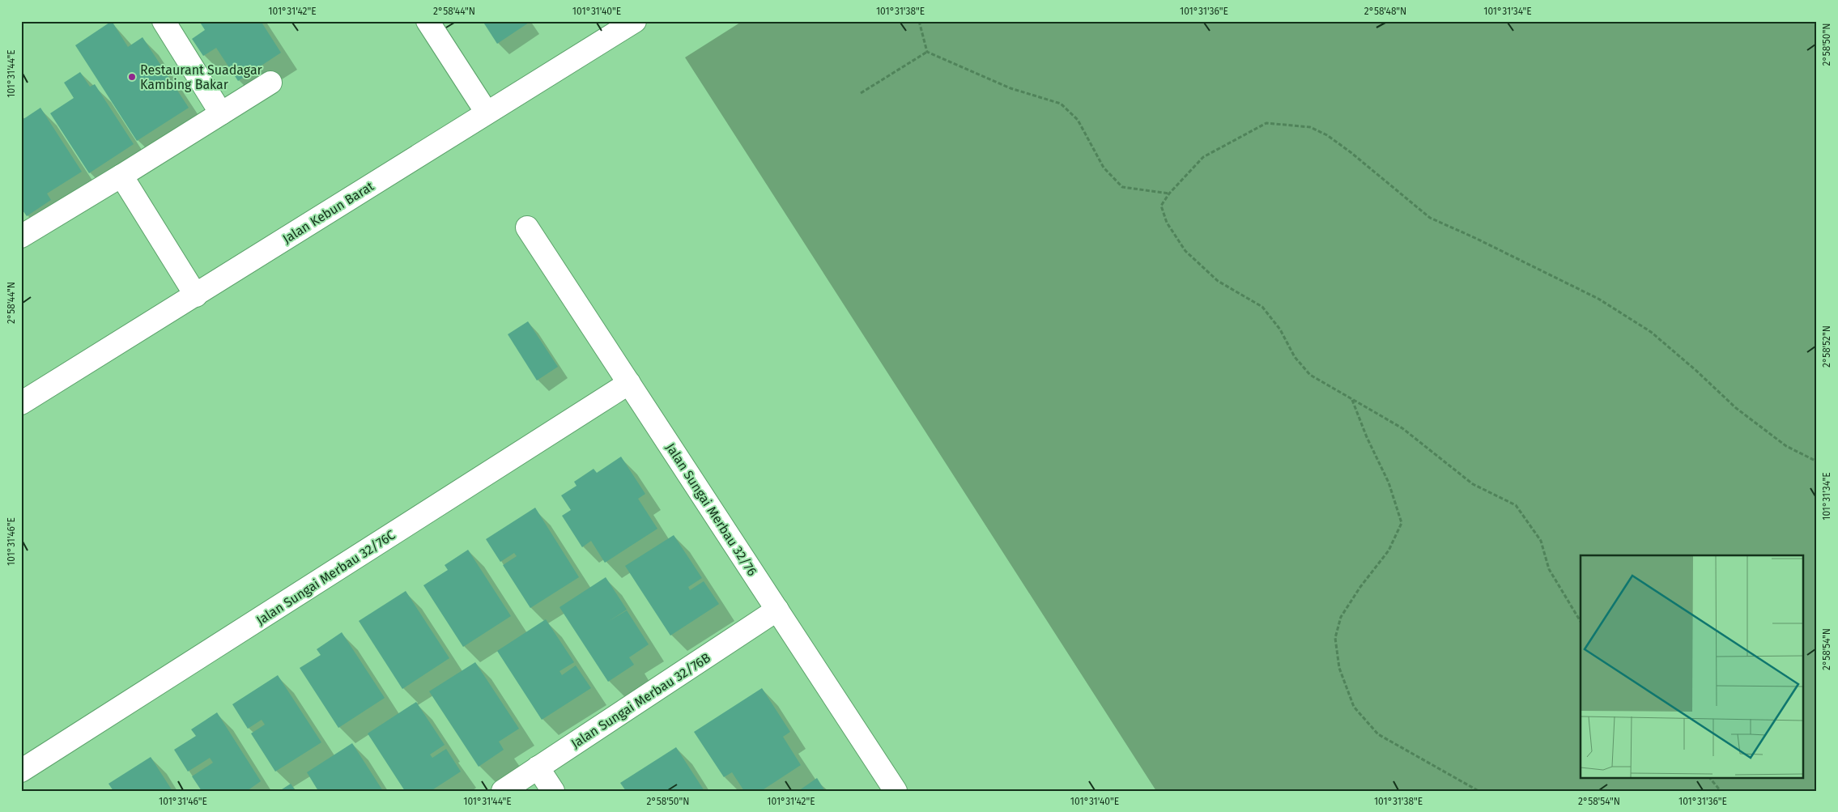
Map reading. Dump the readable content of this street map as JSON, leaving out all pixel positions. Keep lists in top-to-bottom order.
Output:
{
  "streets": {
    "street": [
      "Jalan Kebun Barat",
      "Jalan Sungai Merbau 32/76",
      "Jalan Sungai Merbau 32/76C",
      "Jalan Sungai Merbau 32/76B"
    ]
  },
  "crossings": [
    ["Jalan Sungai Merbau 32/76", "Jalan Sungai Merbau 32/76C"],
    ["Jalan Sungai Merbau 32/76", "Jalan Sungai Merbau 32/76B"]
  ],
  "places": ["Restaurant Suadagar Kambing Bakar"],
  "coordinates": [
    "101°31'42\"E",
    "2°58'44\"N",
    "101°31'40\"E",
    "101°31'38\"E",
    "101°31'36\"E",
    "2°58'48\"N",
    "101°31'34\"E",
    "2°58'50\"N",
    "101°31'44\"E",
    "2°58'52\"N",
    "101°31'46\"E",
    "2°58'54\"N"
  ]
}
